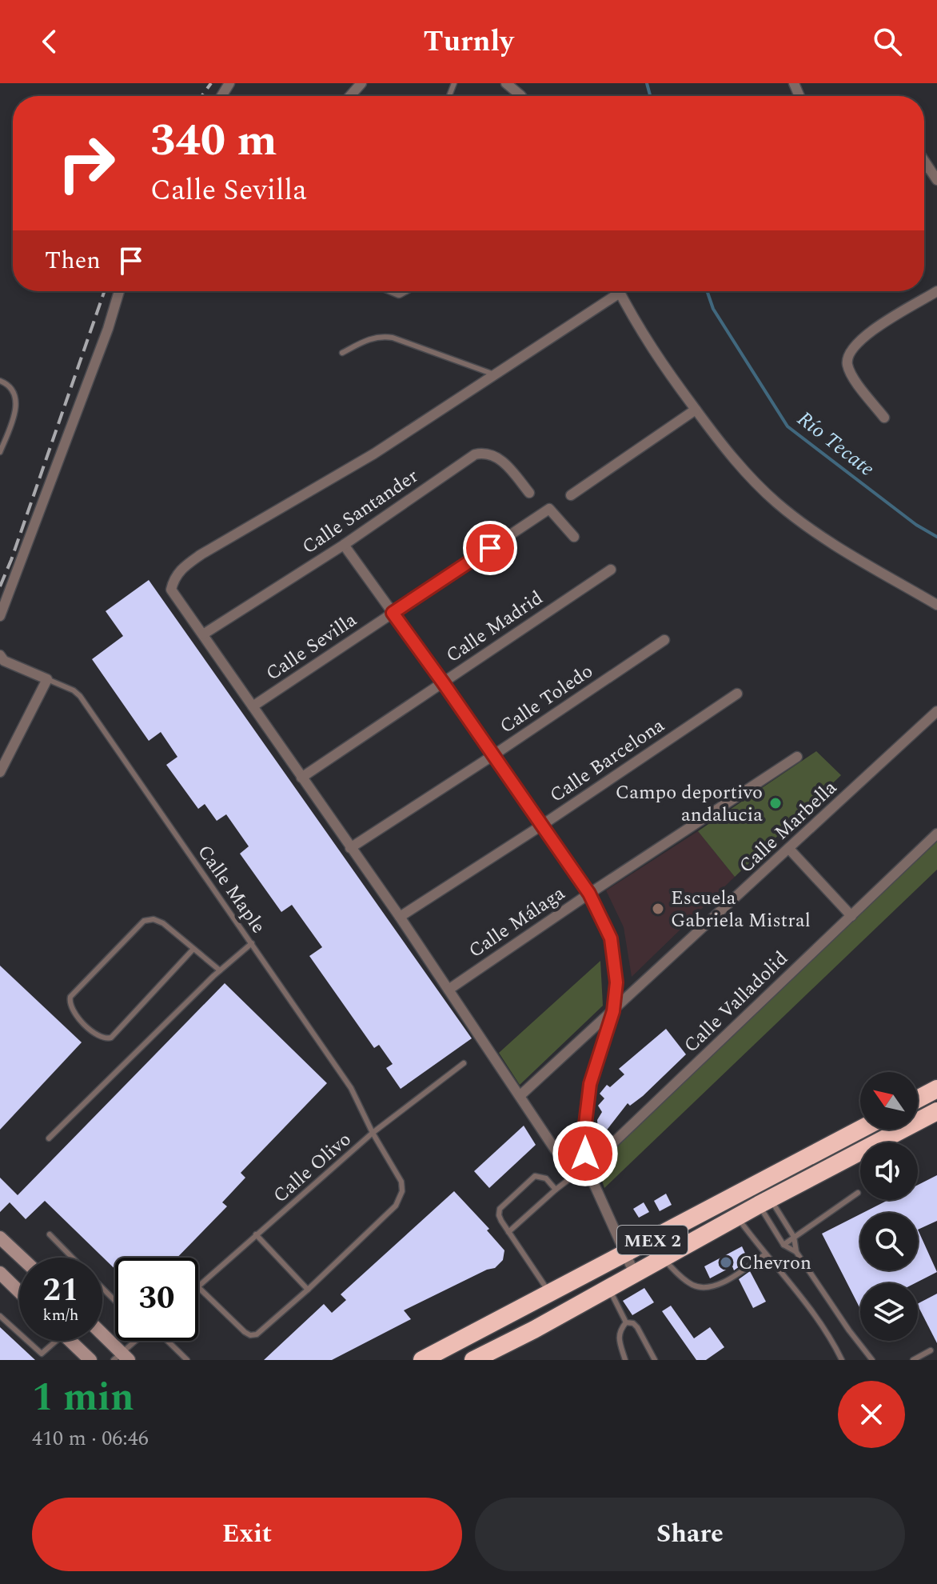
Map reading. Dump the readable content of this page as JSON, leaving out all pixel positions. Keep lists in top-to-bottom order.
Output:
{
  "streets": {
    "highway": ["MEX 2"],
    "street": [
      "Calle Santander",
      "Calle Madrid",
      "Calle Sevilla",
      "Calle Toledo",
      "Calle Barcelona",
      "Calle Marbella",
      "Calle Málaga",
      "Calle Valladolid"
    ],
    "lane": ["Calle Maple", "Calle Olivo"]
  },
  "crossings": [
    ["Calle Maple", "Calle Olivo"]
  ],
  "water": ["Río Tecate"],
  "places": ["Campo deportivo andalucia", "Escuela Gabriela Mistral", "Chevron"],
  "north": "top left",
  "page": {
    "header": "Turnly",
    "turn": ["340 m", "Calle Sevilla"],
    "then": "Then",
    "speed": "21 km/h",
    "limit": "30",
    "heading": ["1 min", "410 m · 06:46"],
    "buttons": ["Exit", "Share"]
  }
}
